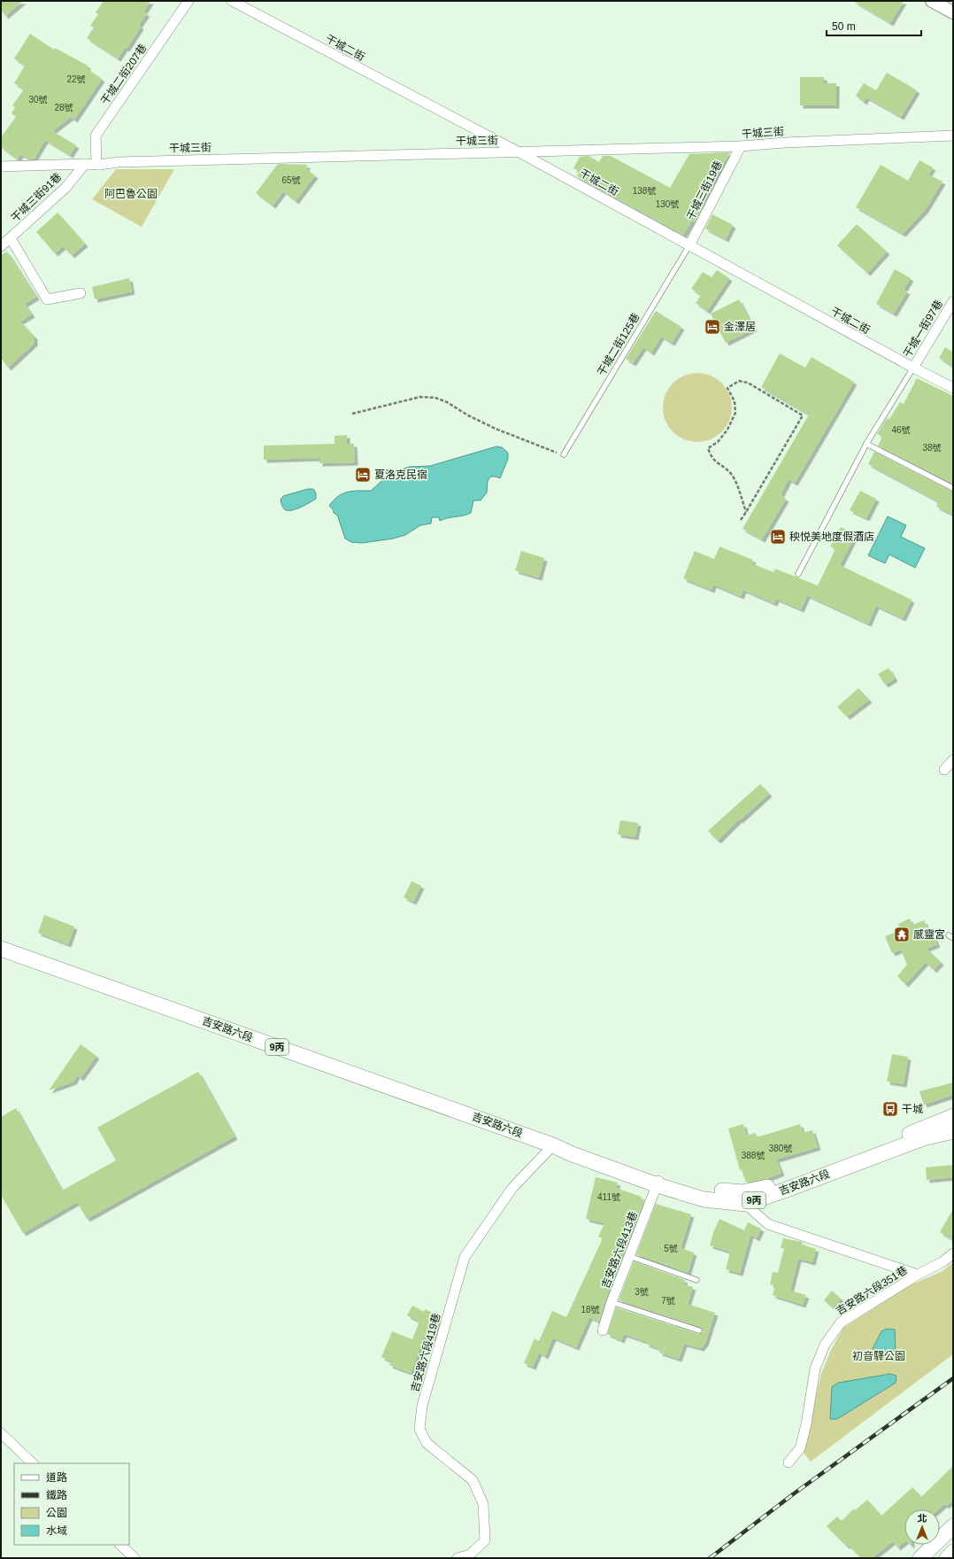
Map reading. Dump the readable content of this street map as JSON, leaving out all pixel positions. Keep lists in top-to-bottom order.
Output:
{
  "streets": {
    "main road": ["吉安路六段", "9丙"],
    "street": [
      "干城二街",
      "干城二街207巷",
      "干城三街",
      "干城三街19巷",
      "干城三街91巷",
      "干城一街97巷",
      "吉安路六段413巷",
      "吉安路六段351巷",
      "吉安路六段419巷"
    ],
    "lane": ["干城二街125巷"]
  },
  "crossings": [
    ["干城二街", "干城三街"],
    ["干城二街", "干城三街19巷"],
    ["干城二街", "干城一街97巷"],
    ["干城二街", "干城二街125巷"],
    ["干城二街207巷", "干城三街"],
    ["干城三街", "干城三街19巷"],
    ["干城三街", "干城三街91巷"],
    ["干城三街19巷", "干城二街125巷"],
    ["吉安路六段", "吉安路六段413巷"],
    ["吉安路六段", "吉安路六段419巷"]
  ],
  "parks": ["阿巴魯公園", "初音驛公園"],
  "places": {
    "hotel": ["金澤居", "夏洛克民宿", "秧悦美地度假酒店"],
    "temple": ["感靈宮"],
    "bus stop": ["干城"]
  },
  "house_numbers": [
    "22號",
    "30號",
    "28號",
    "65號",
    "138號",
    "130號",
    "46號",
    "38號",
    "380號",
    "388號",
    "411號",
    "5號",
    "3號",
    "7號",
    "18號"
  ],
  "legend": [
    "道路",
    "鐵路",
    "公園",
    "水域"
  ],
  "scale_bar": "50 m",
  "north": "top"
}
